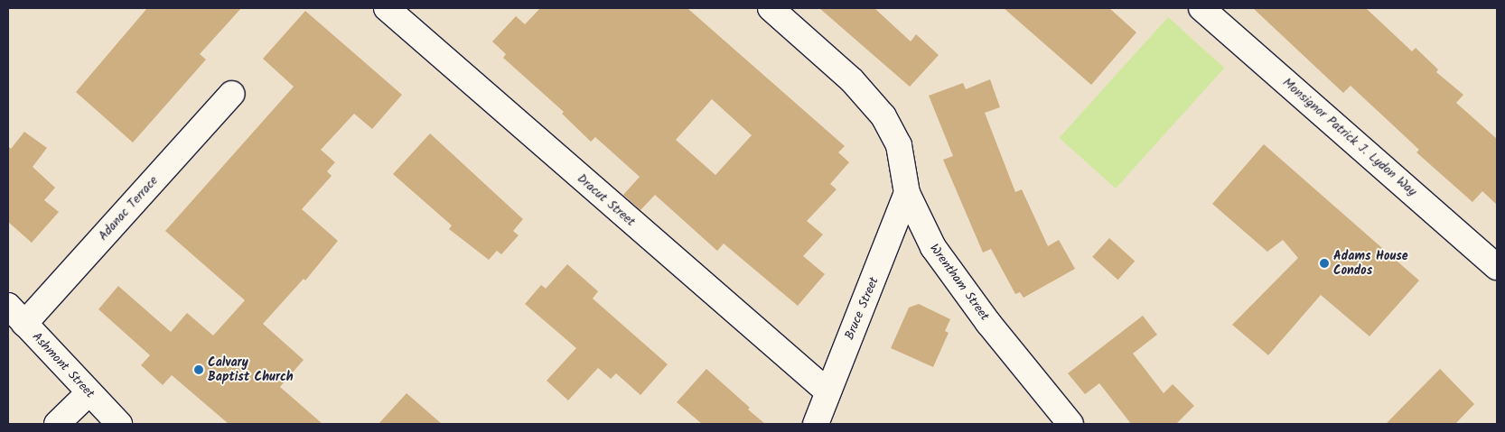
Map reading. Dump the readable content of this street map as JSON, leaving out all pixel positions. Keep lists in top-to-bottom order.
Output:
{
  "streets": {
    "street": [
      "Monsignor Patrick J. Lydon Way",
      "Dracut Street",
      "Adanac Terrace",
      "Wrentham Street",
      "Bruce Street",
      "Ashmont Street"
    ]
  },
  "crossings": [
    ["Dracut Street", "Bruce Street"],
    ["Adanac Terrace", "Ashmont Street"],
    ["Wrentham Street", "Bruce Street"]
  ],
  "places": ["Adams House Condos", "Calvary Baptist Church"]
}
